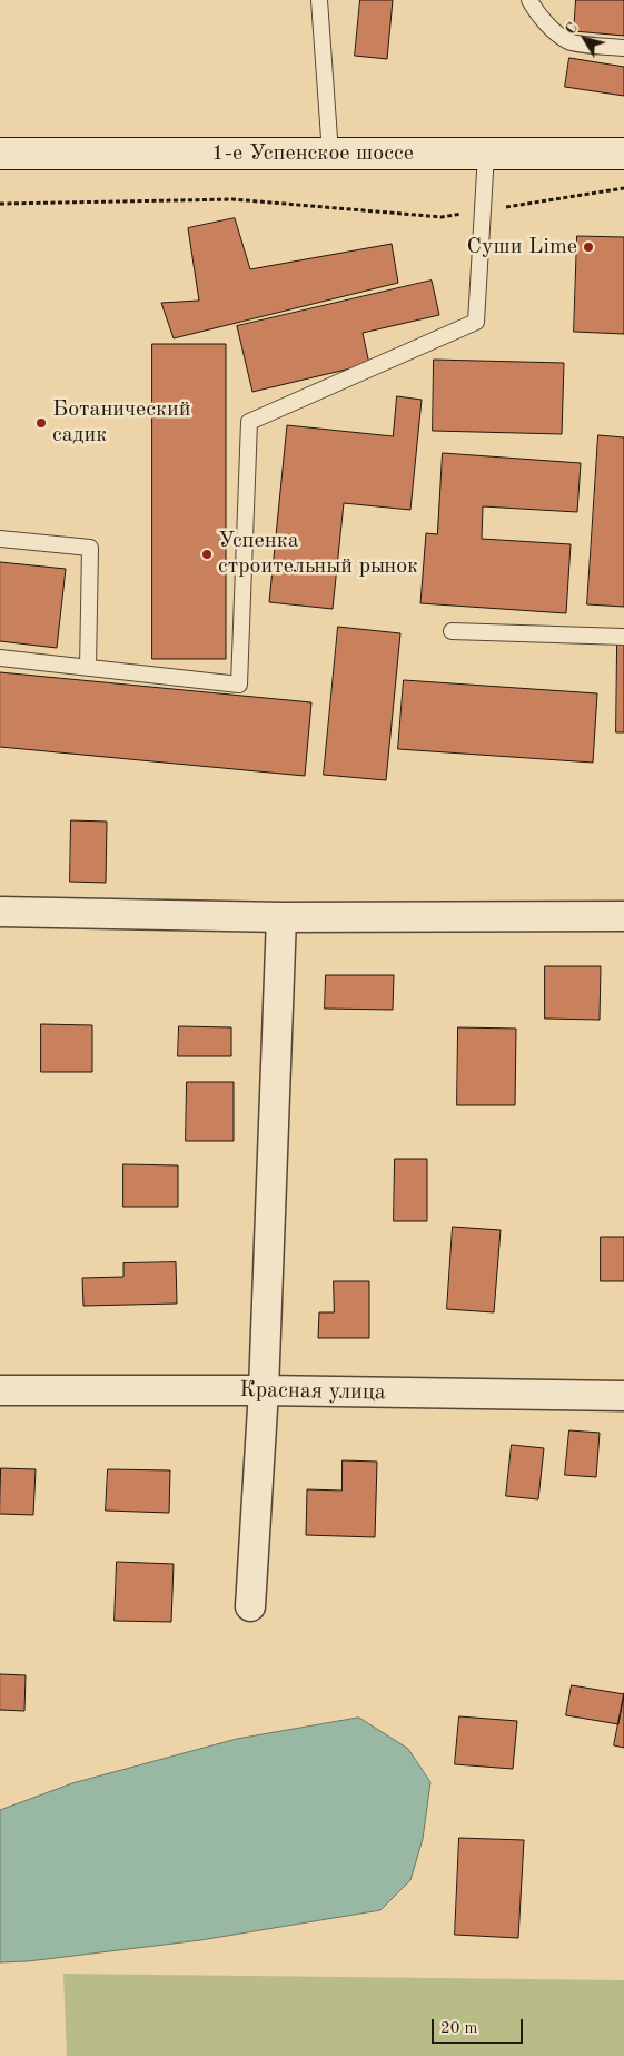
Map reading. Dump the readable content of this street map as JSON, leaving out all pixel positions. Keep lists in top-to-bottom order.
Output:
{
  "streets": {
    "main road": ["1-е Успенское шоссе"],
    "street": ["Красная улица"]
  },
  "places": ["Суши Lime", "Ботанический садик", "Успенка строительный рынок"],
  "scale_bar": "20 m",
  "north": "top left"
}
